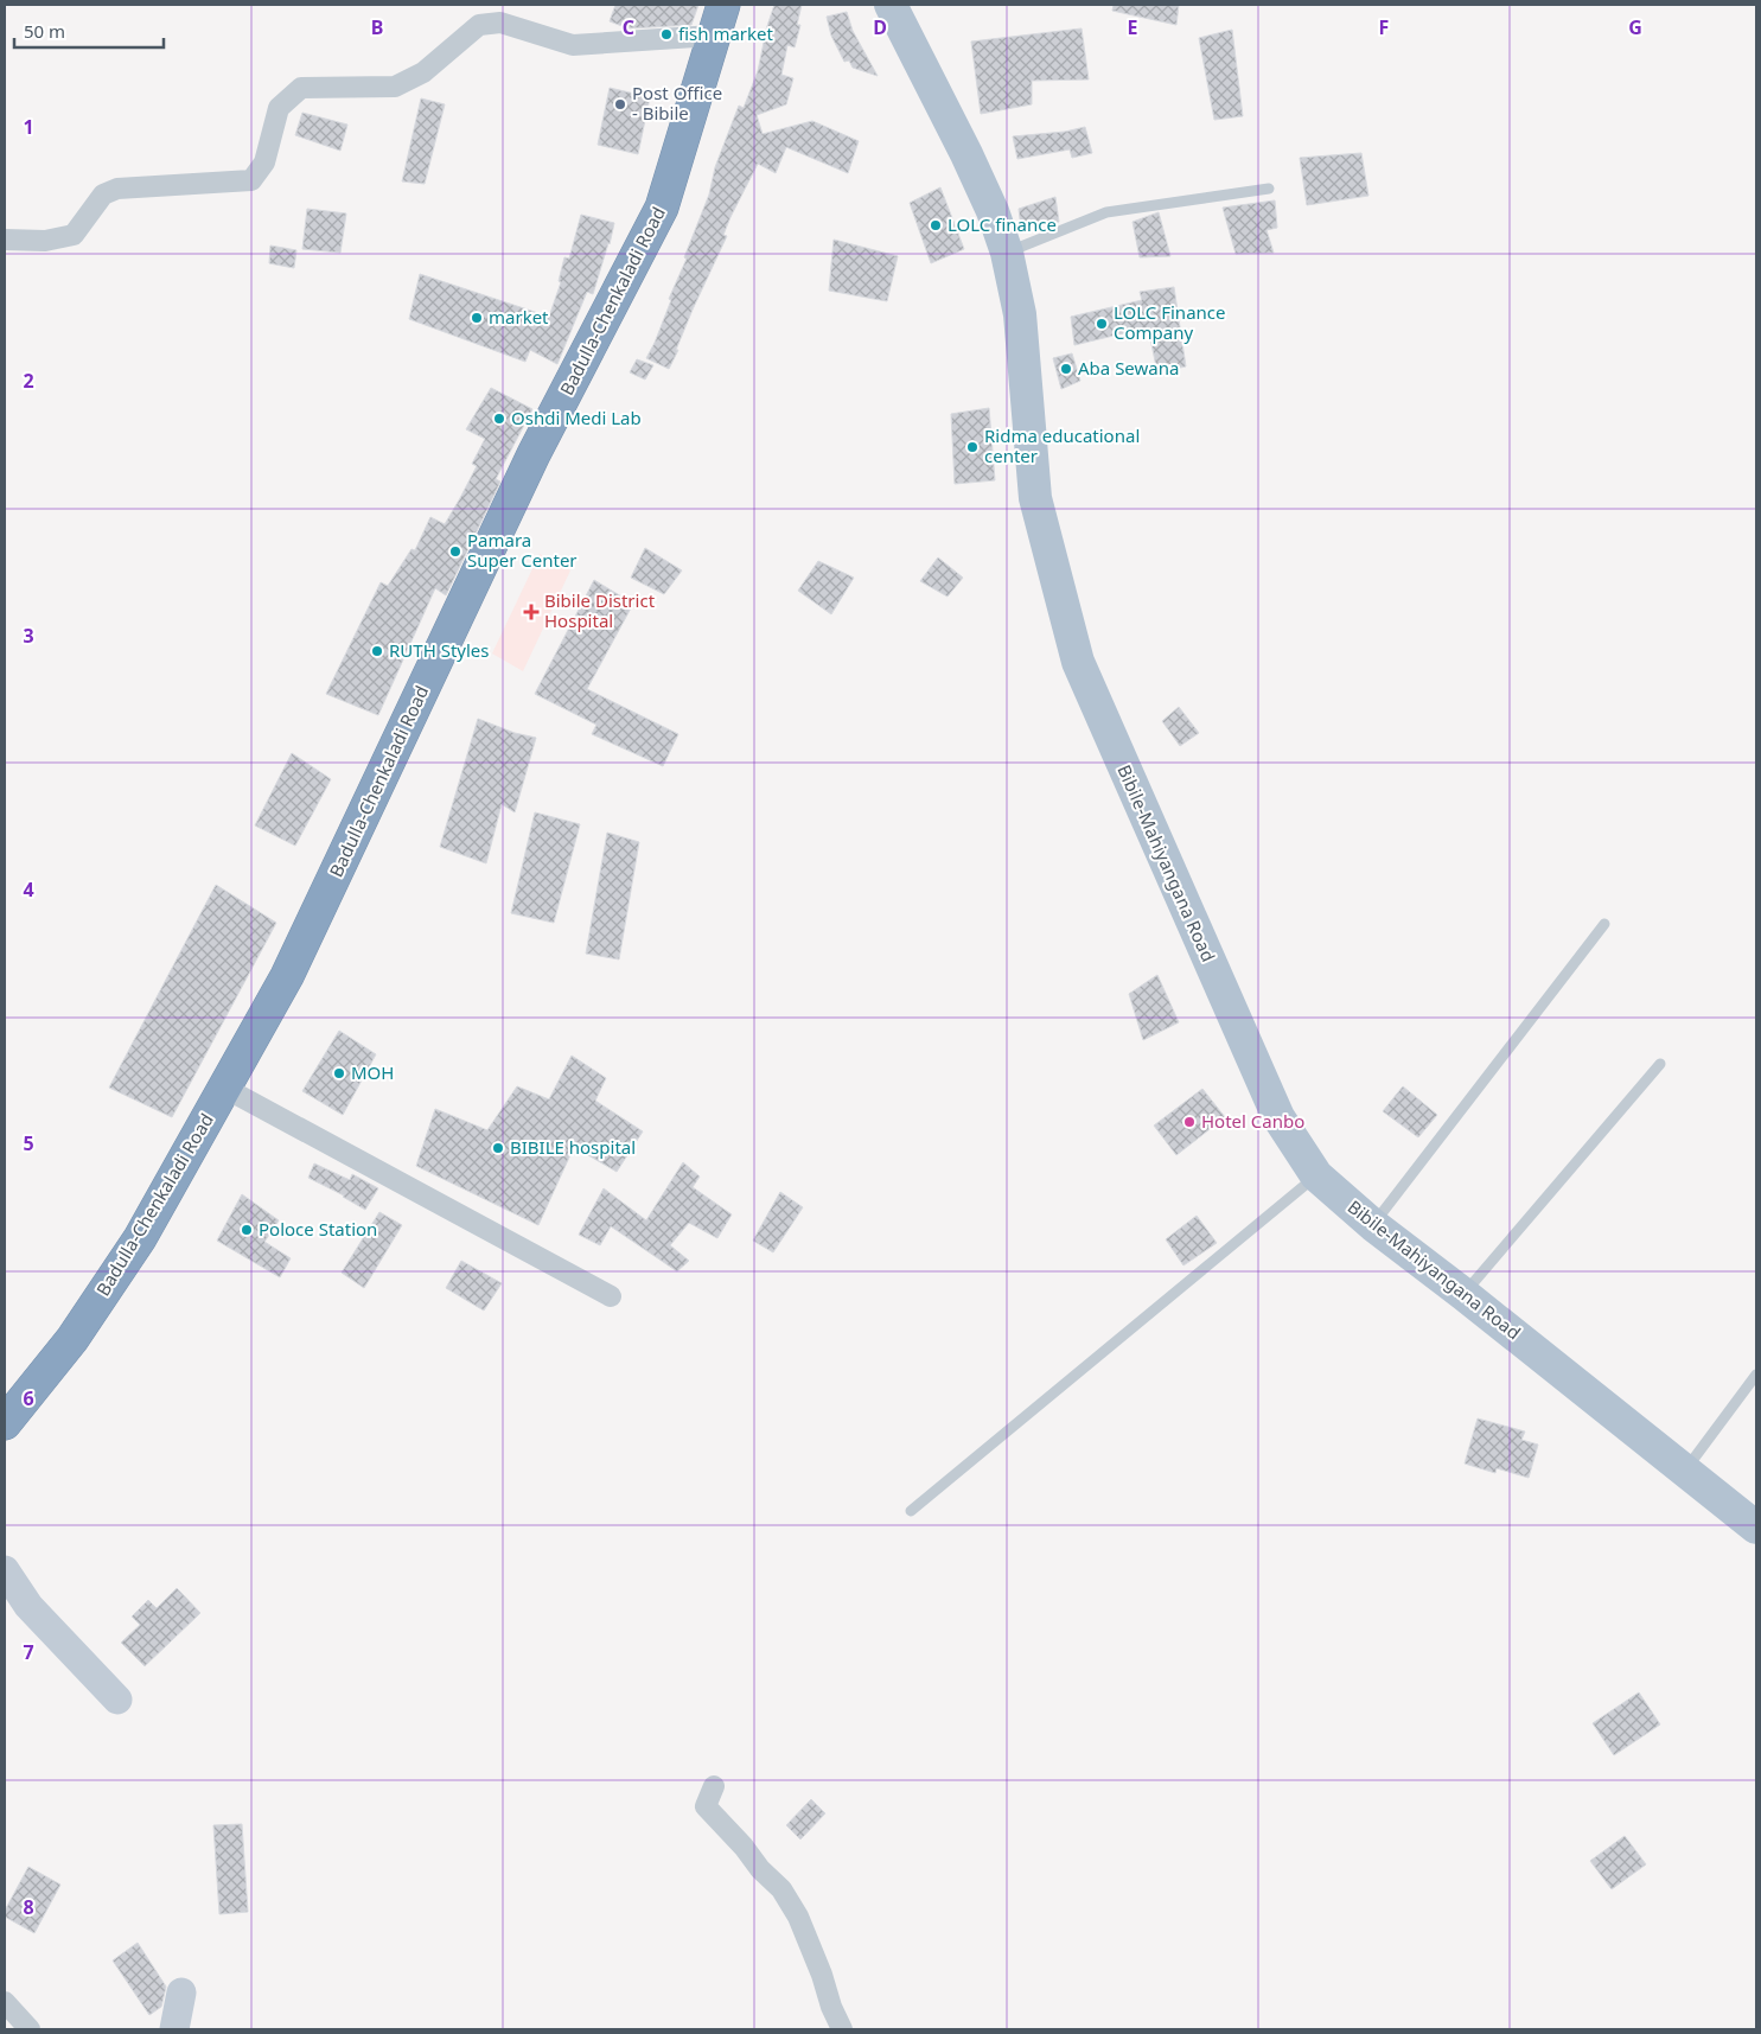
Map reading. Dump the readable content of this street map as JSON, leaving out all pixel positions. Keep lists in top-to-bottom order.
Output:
{
  "streets": {
    "highway": ["Badulla-Chenkaladi Road"],
    "main road": ["Bibile-Mahiyangana Road"]
  },
  "places": {
    "other": [
      "fish market",
      "Post Office - Bibile",
      "LOLC finance",
      "market",
      "LOLC Finance Company",
      "Aba Sewana",
      "Oshdi Medi Lab",
      "Ridma educational center",
      "Pamara Super Center",
      "RUTH Styles",
      "MOH",
      "Hotel Canbo",
      "BIBILE hospital",
      "Poloce Station"
    ],
    "health": ["Bibile District Hospital"]
  },
  "scale_bar": "50 m",
  "grid": {
    "columns": [
      "B",
      "C",
      "D",
      "E",
      "F",
      "G"
    ],
    "rows": [
      "1",
      "2",
      "3",
      "4",
      "5",
      "6",
      "7",
      "8"
    ]
  }
}
